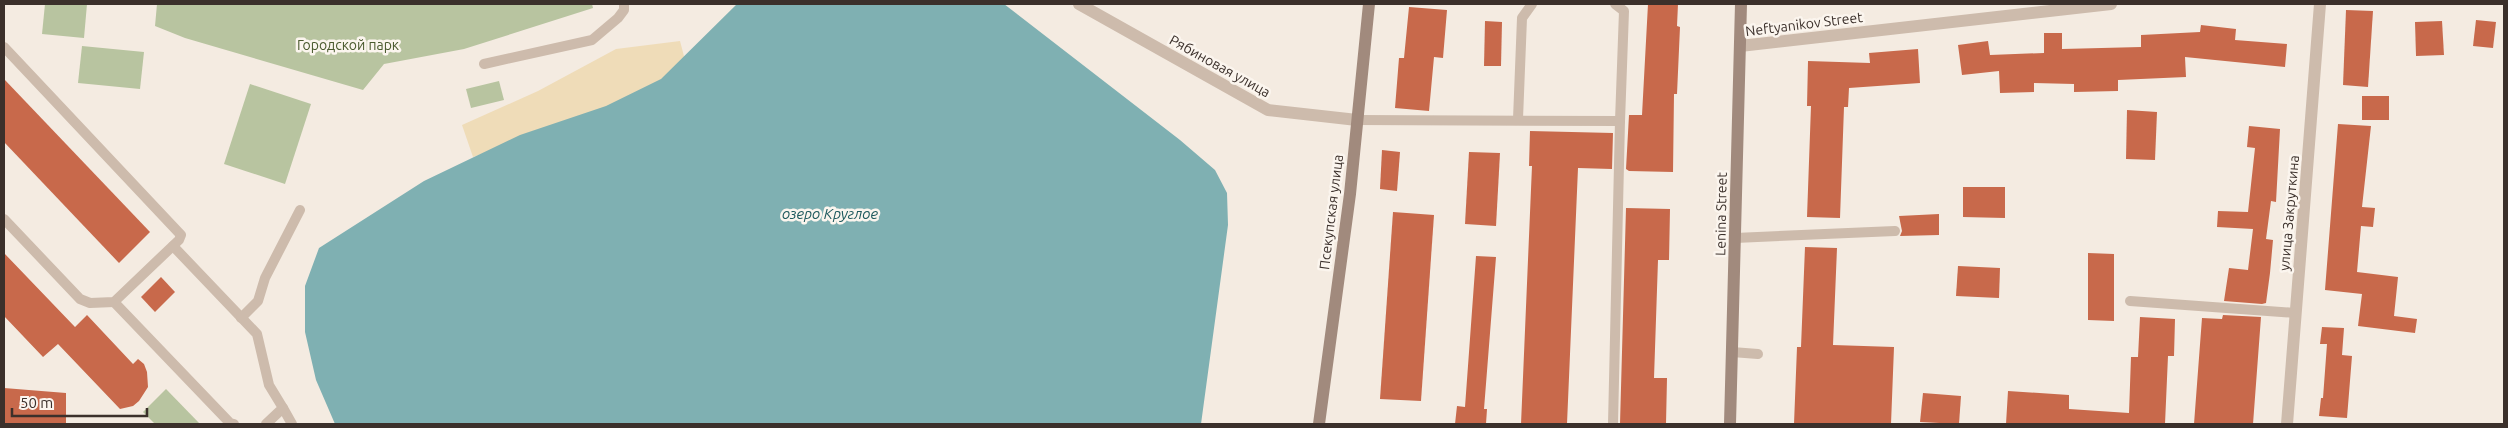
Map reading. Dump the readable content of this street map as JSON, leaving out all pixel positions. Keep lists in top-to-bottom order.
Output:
{
  "streets": {
    "street": [
      "Neftyanikov Street",
      "Рябиновая улица",
      "Псекупская улица",
      "улица Закруткина",
      "Lenina Street"
    ]
  },
  "crossings": [
    ["Neftyanikov Street", "Lenina Street"],
    ["Рябиновая улица", "Псекупская улица"]
  ],
  "water": ["озеро Круглое"],
  "parks": ["Городской парк"],
  "scale_bar": "50 m"
}
